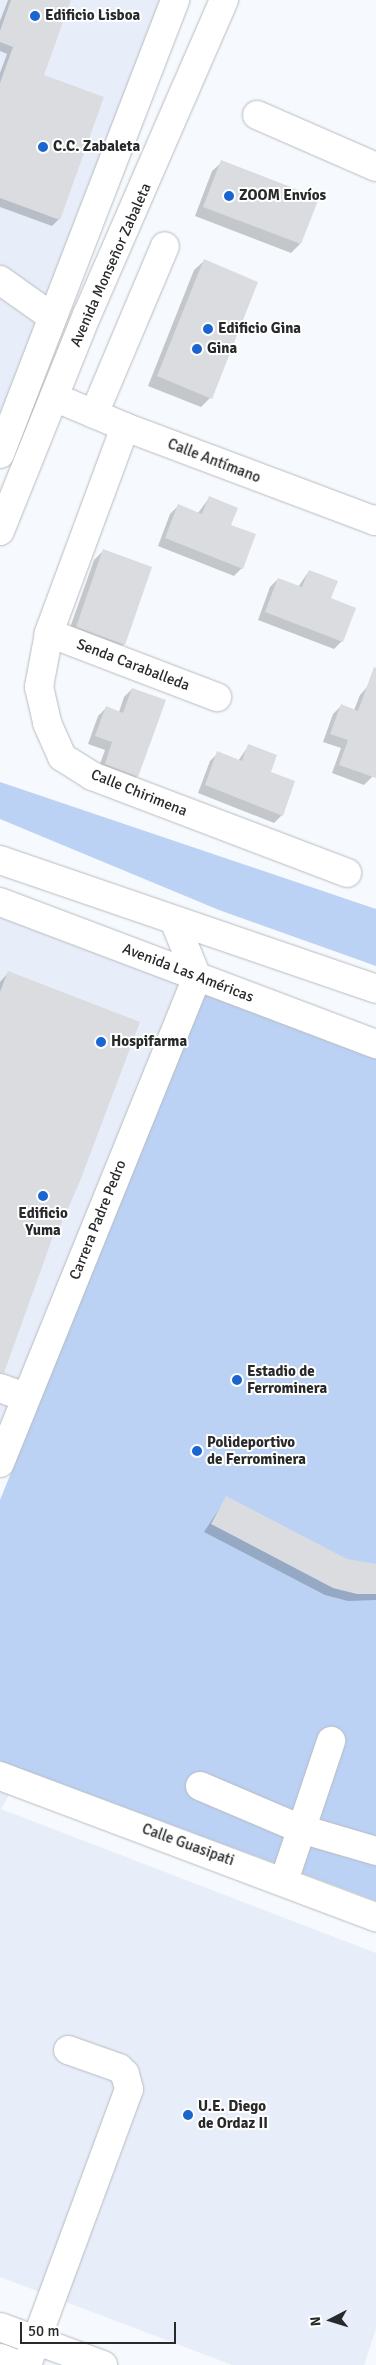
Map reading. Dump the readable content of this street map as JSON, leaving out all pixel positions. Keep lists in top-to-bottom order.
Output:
{
  "streets": {
    "street": [
      "Avenida Monseñor Zabaleta",
      "Calle Antímano",
      "Senda Caraballeda",
      "Calle Chirimena",
      "Avenida Las Américas",
      "Carrera Padre Pedro",
      "Calle Guasipati"
    ]
  },
  "crossings": [
    ["Avenida Monseñor Zabaleta", "Calle Antímano"],
    ["Calle Antímano", "Calle Chirimena"],
    ["Senda Caraballeda", "Calle Chirimena"],
    ["Avenida Las Américas", "Carrera Padre Pedro"]
  ],
  "places": [
    "Edificio Lisboa",
    "C.C. Zabaleta",
    "ZOOM Envíos",
    "Edificio Gina",
    "Gina",
    "Hospifarma",
    "Edificio Yuma",
    "Estadio de Ferrominera",
    "Polideportivo de Ferrominera",
    "U.E. Diego de Ordaz II"
  ],
  "scale_bar": "50 m",
  "north": "left"
}
